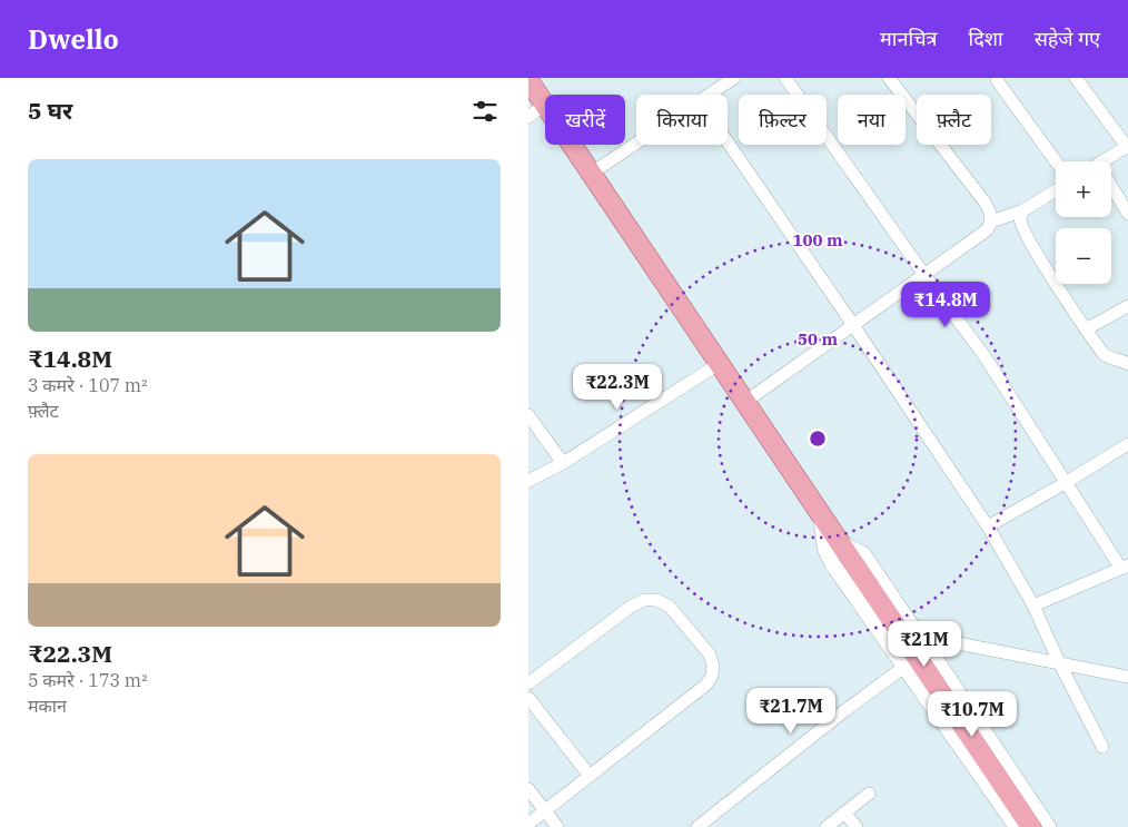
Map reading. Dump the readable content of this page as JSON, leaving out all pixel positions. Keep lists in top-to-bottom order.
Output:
{
  "page": {
    "header": "Dwello",
    "nav": ["मानचित्र", "दिशा", "सहेजे गए"],
    "heading": "5 घर",
    "chip": [
      "खरीदें",
      "किराया",
      "फ़िल्टर",
      "नया",
      "फ़्लैट"
    ],
    "list": [
      {
        "name": "₹14.8M",
        "note": "3 कमरे · 107 m² · फ़्लैट"
      },
      {
        "name": "₹22.3M",
        "note": "5 कमरे · 173 m² · मकान"
      }
    ],
    "map_buttons": ["+", "−"],
    "price": [
      "₹14.8M",
      "₹22.3M",
      "₹21M",
      "₹21.7M",
      "₹10.7M"
    ]
  },
  "rings": ["100 m", "50 m"]
}
